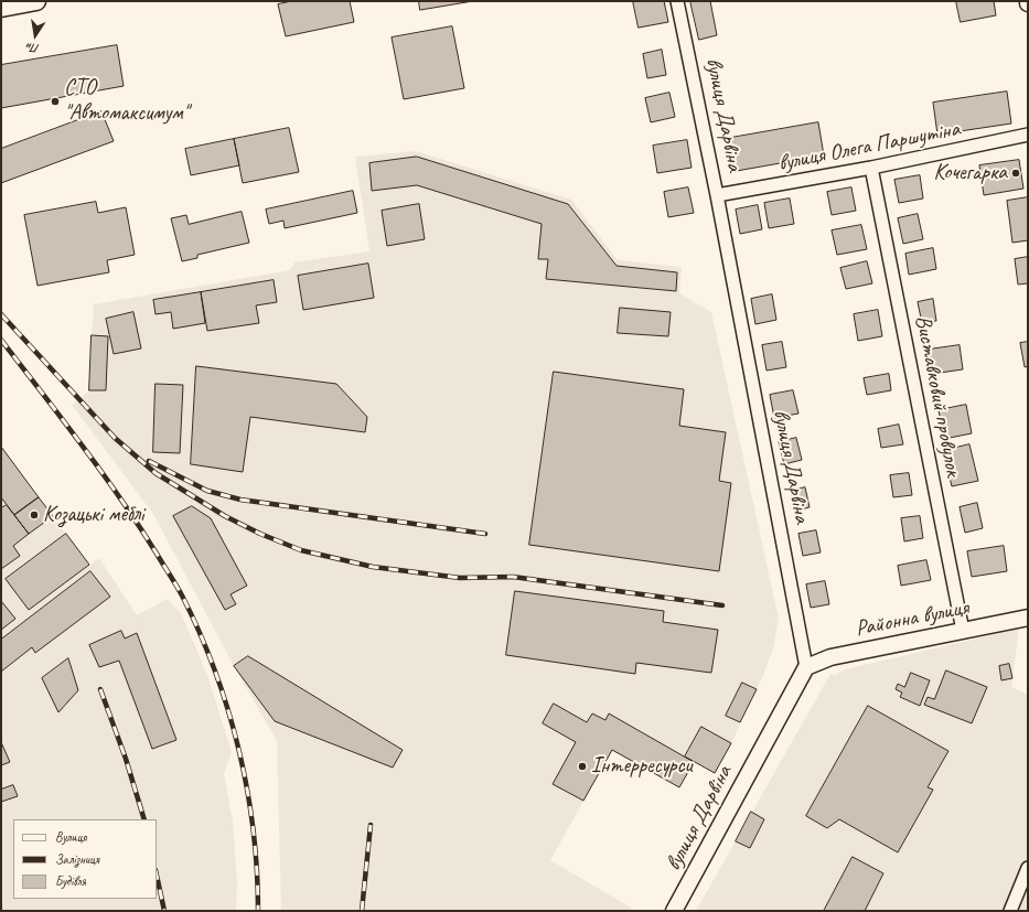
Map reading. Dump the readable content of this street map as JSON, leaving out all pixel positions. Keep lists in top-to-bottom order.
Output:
{
  "streets": {
    "street": [
      "вулиця Дарвіна",
      "вулиця Олега Паршутіна",
      "Виставковий провулок",
      "Районна вулиця"
    ]
  },
  "crossings": [
    ["вулиця Дарвіна", "вулиця Олега Паршутіна"],
    ["вулиця Дарвіна", "Районна вулиця"],
    ["вулиця Олега Паршутіна", "Виставковий провулок"],
    ["Виставковий провулок", "Районна вулиця"]
  ],
  "places": [
    "СТО \"Автомаксимум\"",
    "Кочегарка",
    "Козацькі меблі",
    "Інтерресурси"
  ],
  "legend": ["Вулиця", "Залізниця", "Будівля"],
  "north": "bottom"
}
